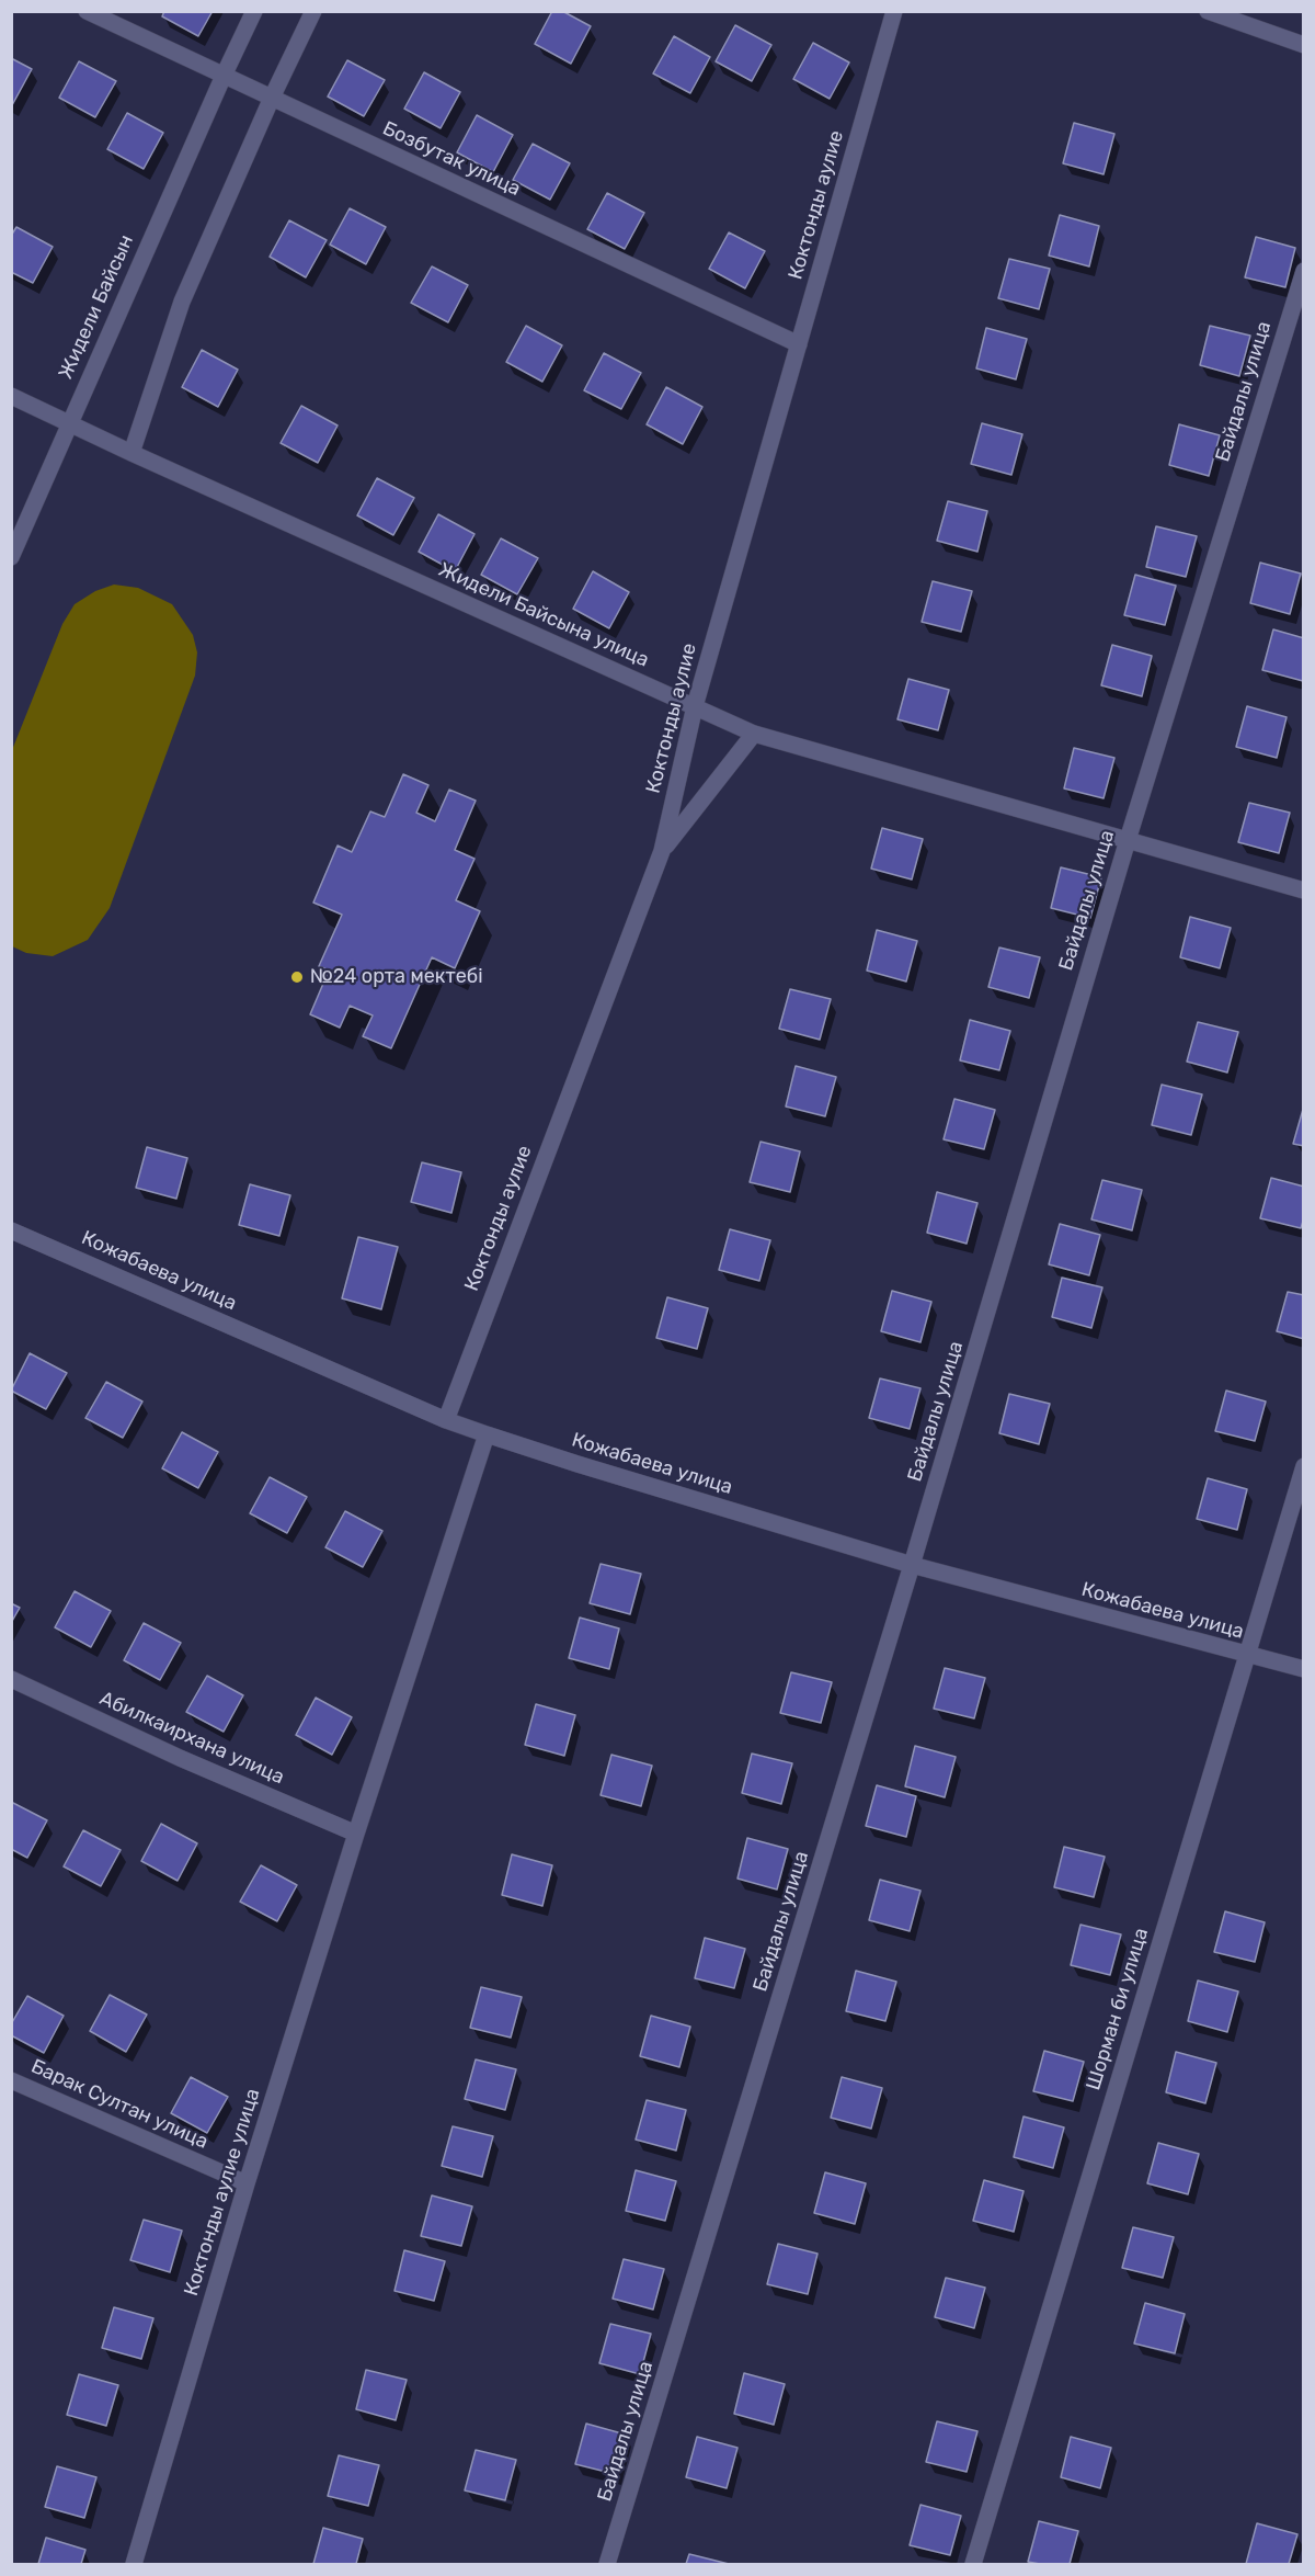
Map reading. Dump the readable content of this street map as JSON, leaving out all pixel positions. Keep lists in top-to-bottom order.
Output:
{
  "streets": {
    "street": [
      "Бозбутак улица",
      "Коктонды аулие",
      "Жидели Байсын",
      "Байдалы улица",
      "Жидели Байсына улица",
      "Кожабаева улица",
      "Абилкаирхана улица",
      "Шорман би улица",
      "Барак Султан улица",
      "Коктонды аулие улица"
    ]
  },
  "crossings": [
    ["Бозбутак улица", "Коктонды аулие"],
    ["Бозбутак улица", "Жидели Байсын"],
    ["Коктонды аулие", "Жидели Байсына улица"],
    ["Коктонды аулие", "Кожабаева улица"],
    ["Жидели Байсын", "Жидели Байсына улица"],
    ["Байдалы улица", "Жидели Байсына улица"],
    ["Байдалы улица", "Кожабаева улица"],
    ["Кожабаева улица", "Шорман би улица"],
    ["Кожабаева улица", "Коктонды аулие улица"],
    ["Абилкаирхана улица", "Коктонды аулие улица"],
    ["Барак Султан улица", "Коктонды аулие улица"]
  ],
  "places": ["№24 орта мектебі"]
}
